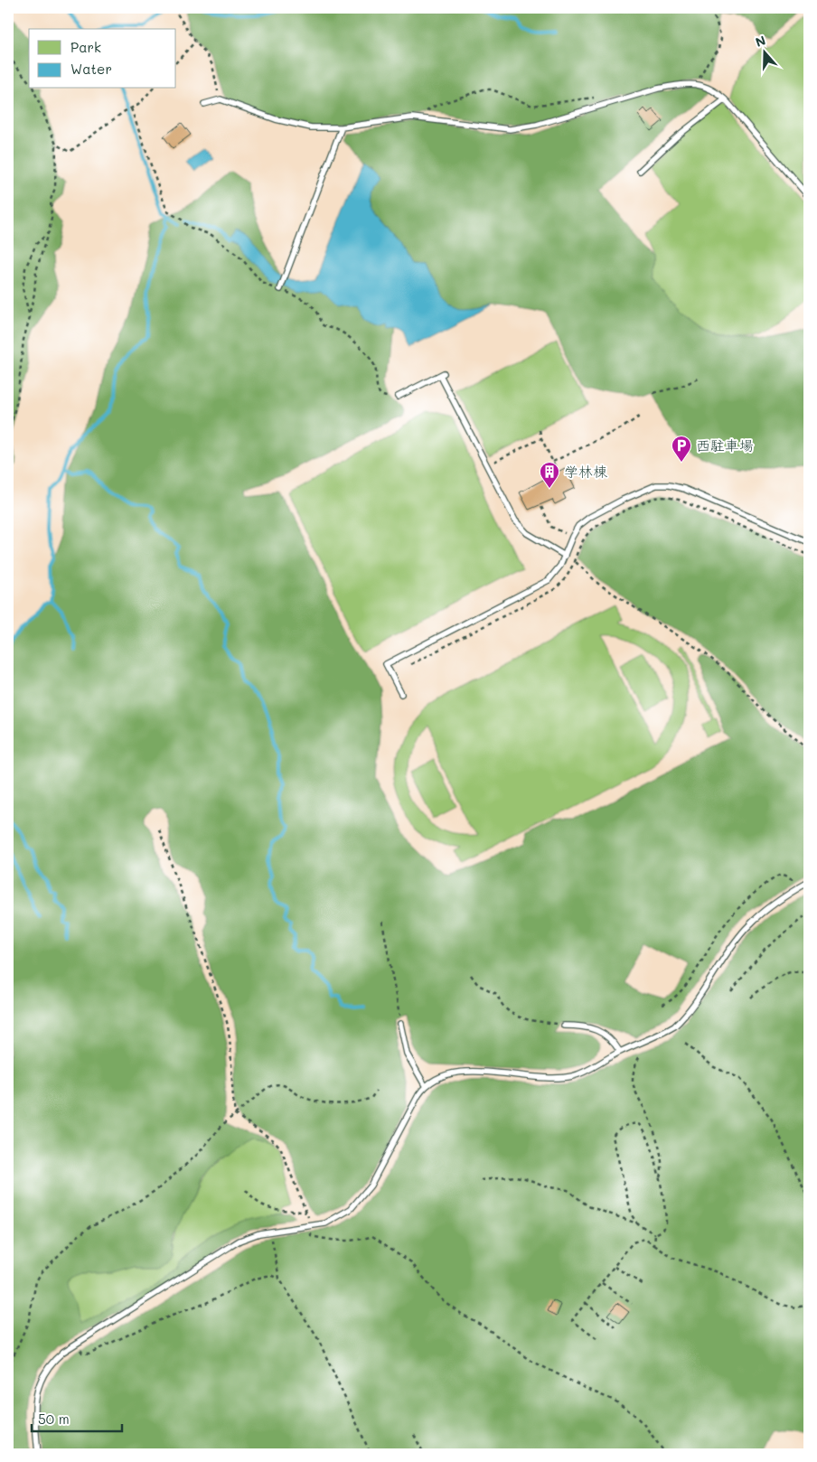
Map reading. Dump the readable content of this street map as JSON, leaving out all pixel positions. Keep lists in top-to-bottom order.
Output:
{
  "places": {
    "parking": ["西駐車場"],
    "building": ["学林棟"]
  },
  "legend": ["Park", "Water"],
  "scale_bar": "50 m",
  "north": "top"
}
